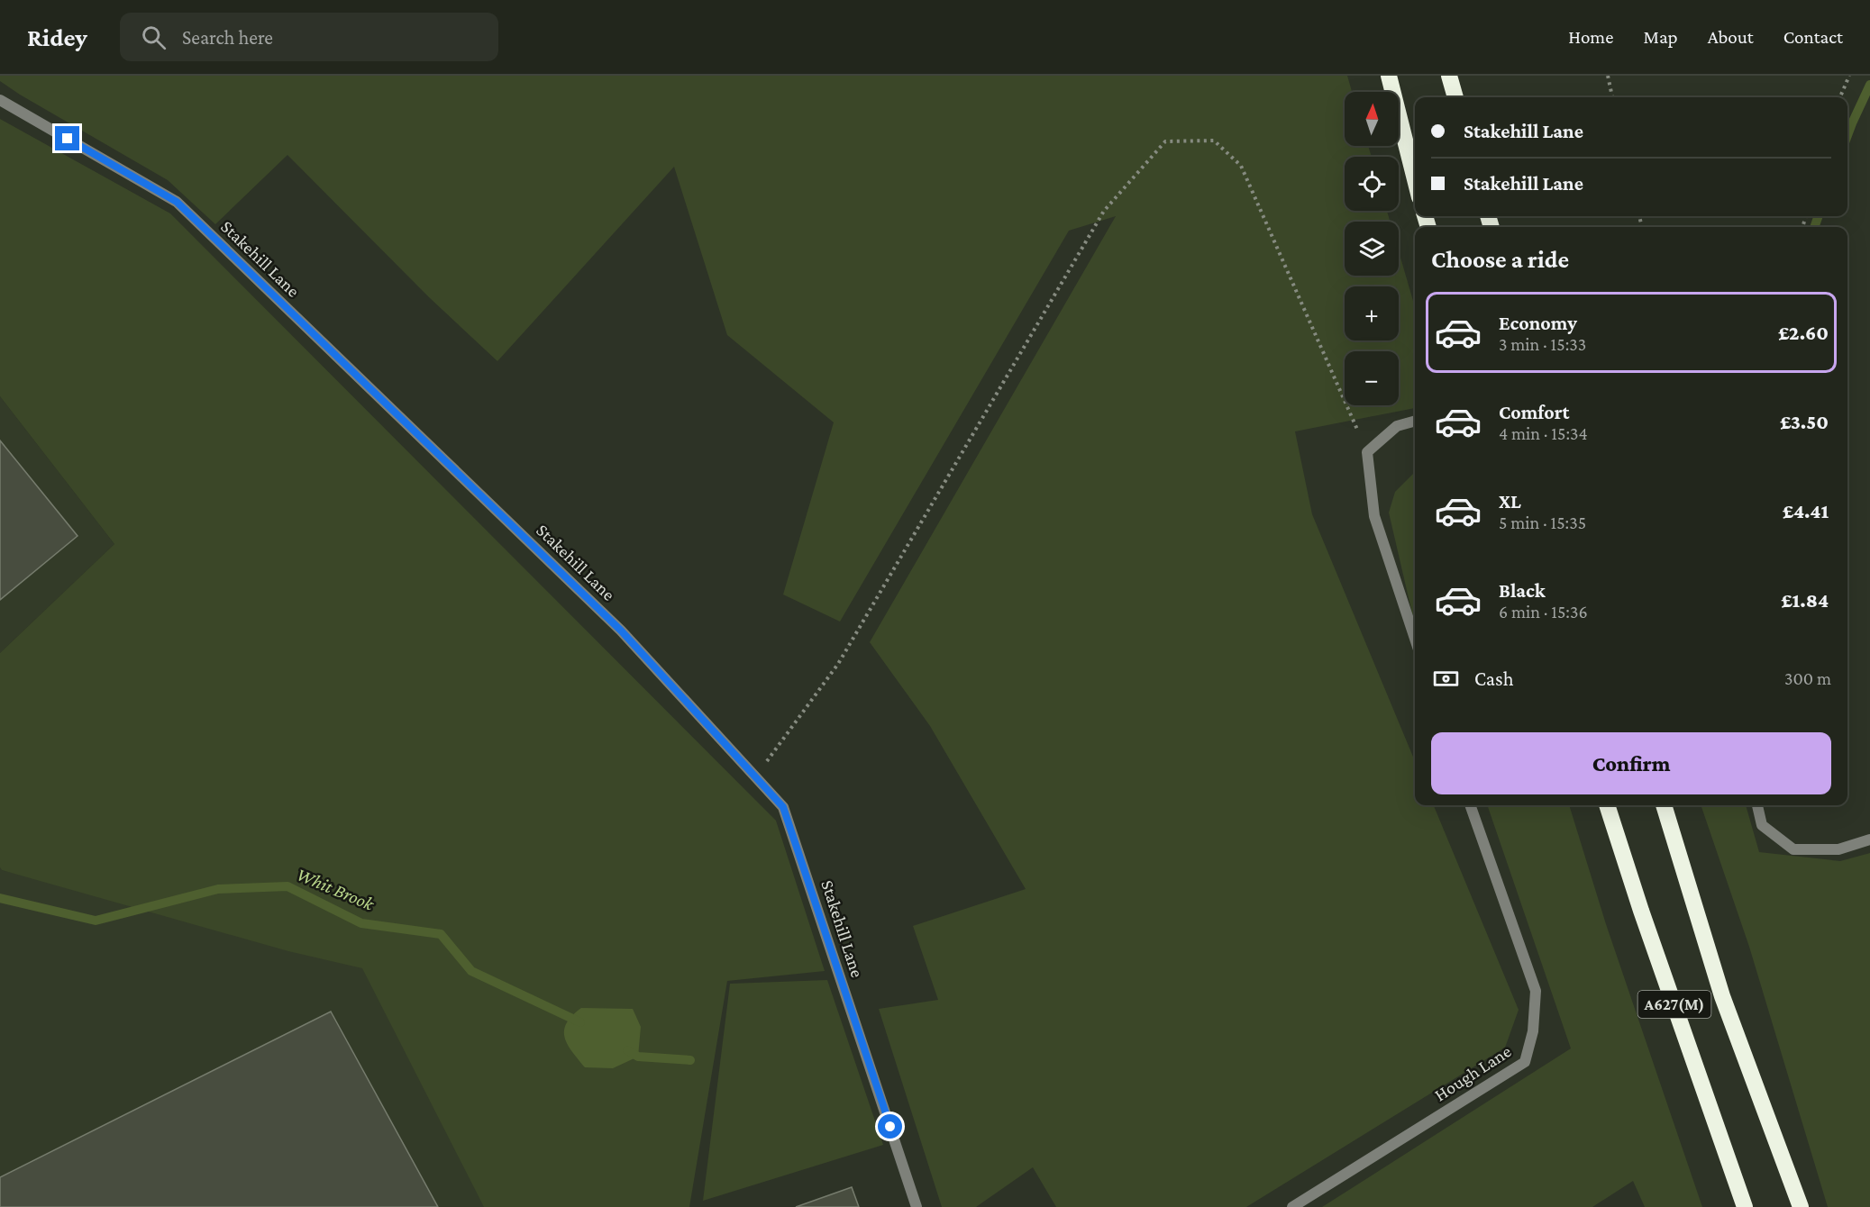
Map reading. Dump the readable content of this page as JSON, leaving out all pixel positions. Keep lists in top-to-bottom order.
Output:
{
  "streets": {
    "highway": ["A627(M)"],
    "street": ["Stakehill Lane", "Hough Lane"]
  },
  "water": ["Whit Brook"],
  "north": "top",
  "page": {
    "header": "Ridey",
    "search": "Search here",
    "nav": [
      "Home",
      "Map",
      "About",
      "Contact"
    ],
    "map_buttons": ["+", "−"],
    "banner": ["Stakehill Lane", "Stakehill Lane"],
    "heading": "Choose a ride",
    "list": [
      {
        "name": "Economy",
        "note": "3 min · 15:33",
        "value": "£2.60"
      },
      {
        "name": "Comfort",
        "note": "4 min · 15:34",
        "value": "£3.50"
      },
      {
        "name": "XL",
        "note": "5 min · 15:35",
        "value": "£4.41"
      },
      {
        "name": "Black",
        "note": "6 min · 15:36",
        "value": "£1.84"
      }
    ],
    "pay": ["Cash", "300 m"],
    "buttons": "Confirm"
  }
}
